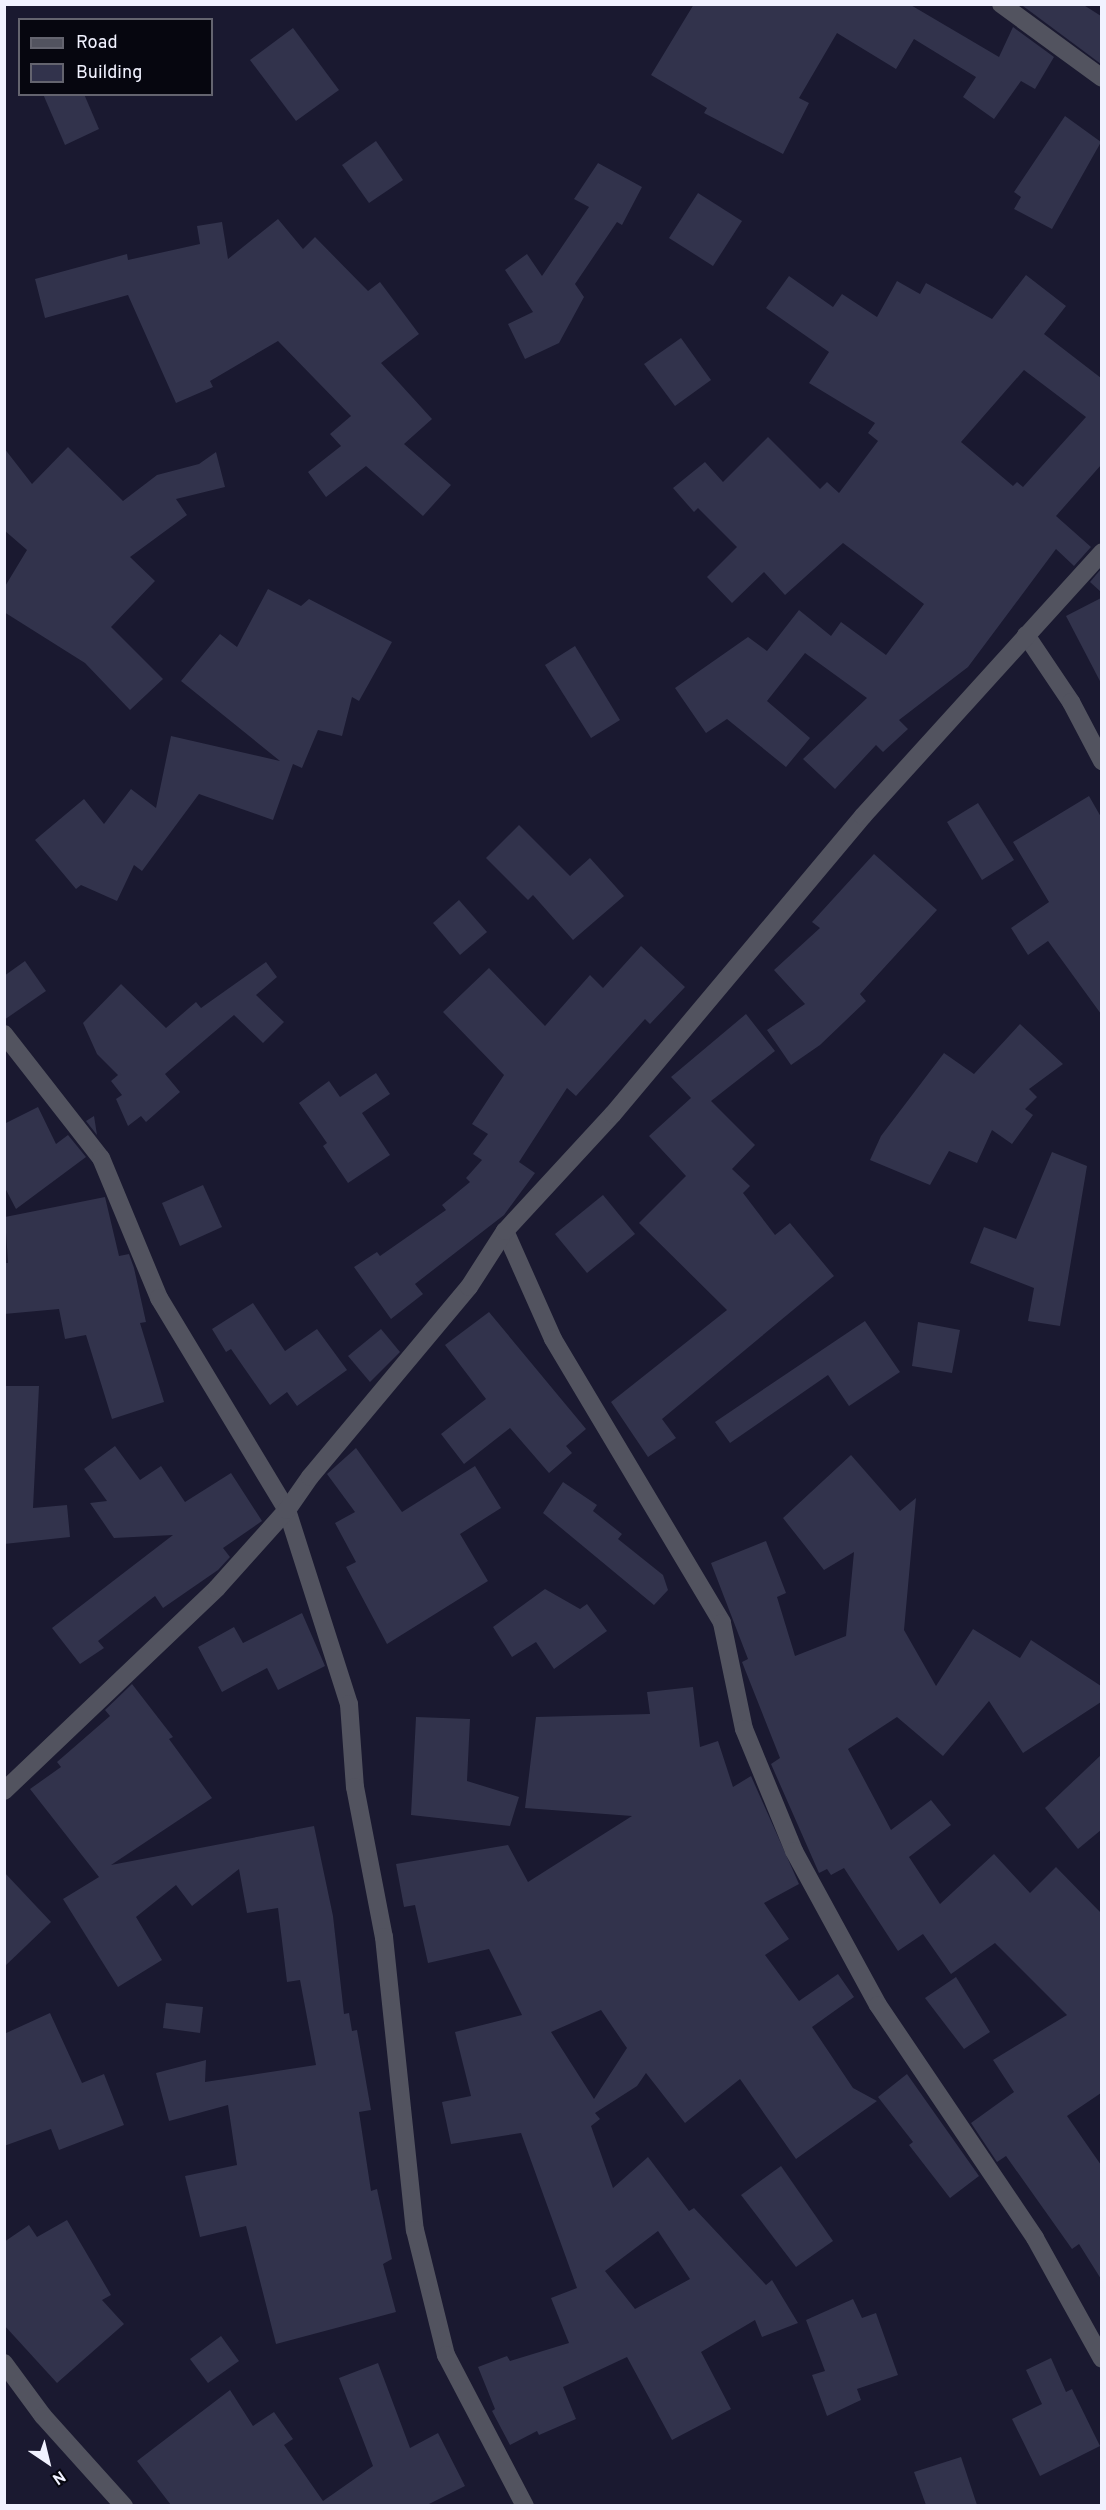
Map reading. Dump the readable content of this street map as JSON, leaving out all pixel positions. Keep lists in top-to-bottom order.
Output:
{
  "legend": ["Road", "Building"],
  "north": "bottom right"
}
